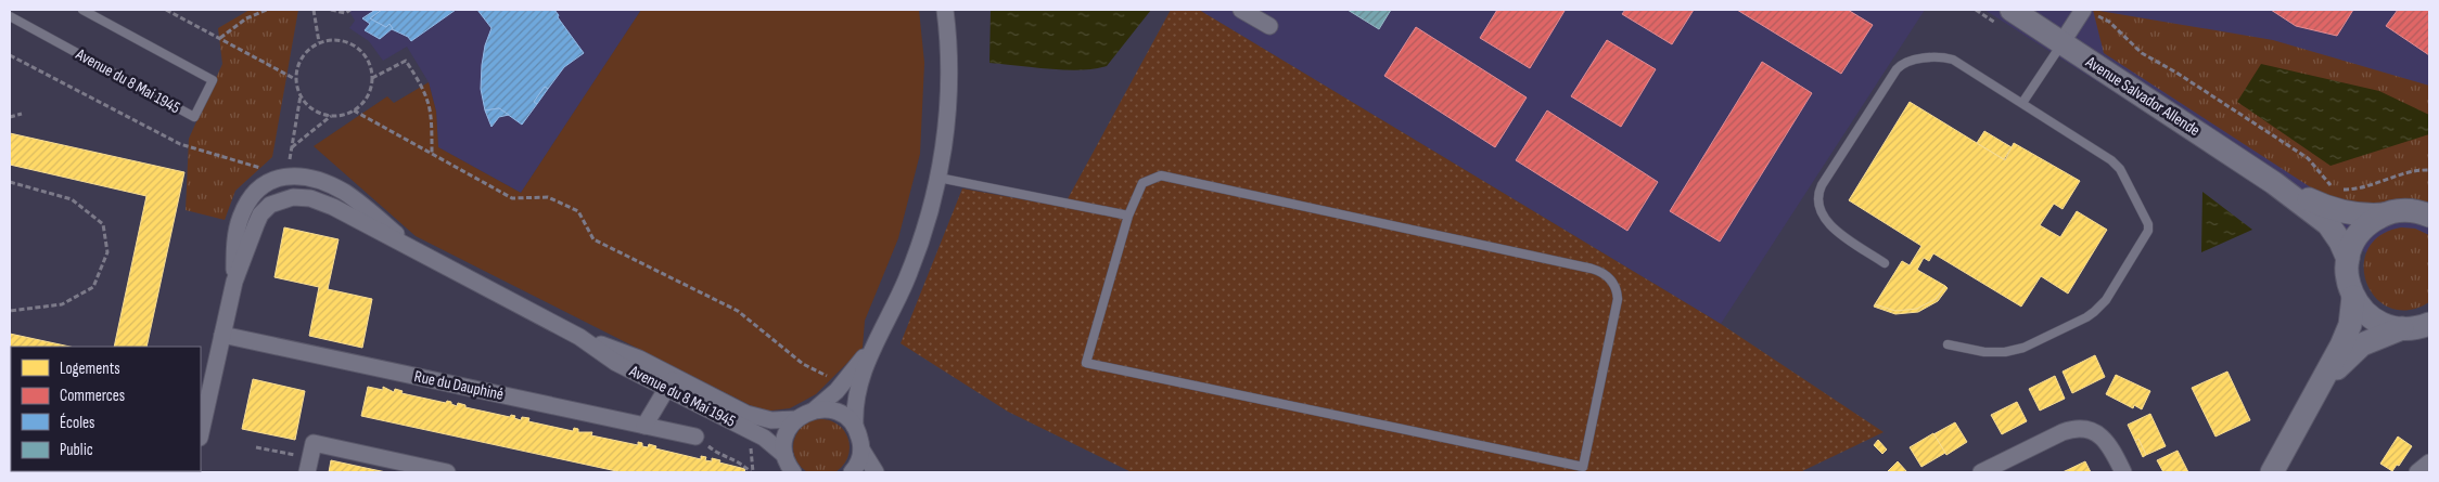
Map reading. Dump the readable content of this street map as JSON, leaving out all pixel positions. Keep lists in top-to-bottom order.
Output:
{
  "streets": {
    "street": ["Avenue du 8 Mai 1945", "Avenue Salvador Allende", "Rue du Dauphiné"]
  },
  "legend": [
    "Logements",
    "Commerces",
    "Écoles",
    "Public"
  ]
}
